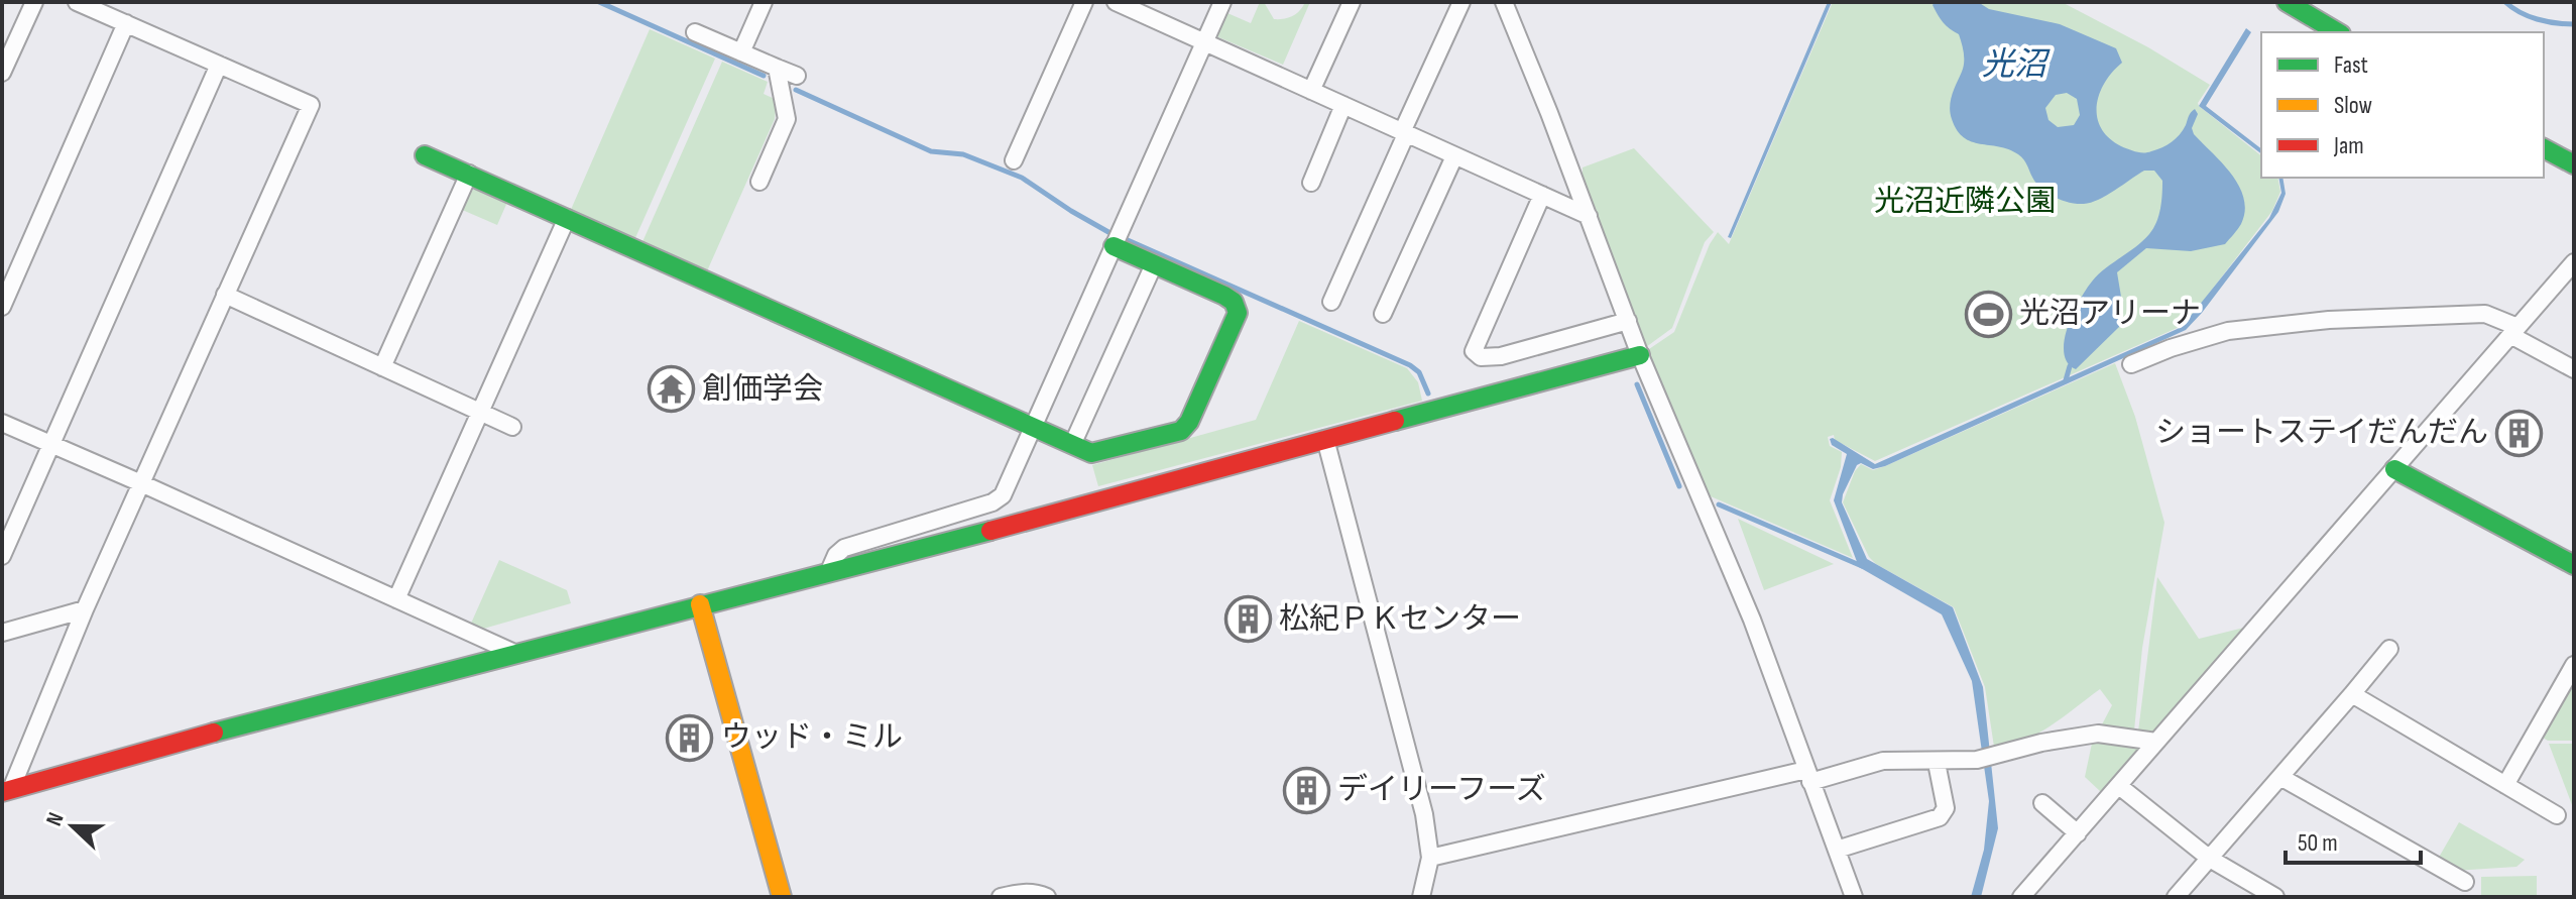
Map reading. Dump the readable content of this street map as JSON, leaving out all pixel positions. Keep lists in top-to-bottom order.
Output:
{
  "water": ["光沼"],
  "parks": ["光沼近隣公園"],
  "places": {
    "sports": ["光沼アリーナ"],
    "temple": ["創価学会"],
    "building": [
      "ショートステイだんだん",
      "松紀ＰＫセンター",
      "ウッド・ミル",
      "デイリーフーズ"
    ]
  },
  "legend": ["Fast", "Slow", "Jam"],
  "scale_bar": "50 m",
  "north": "left"
}
